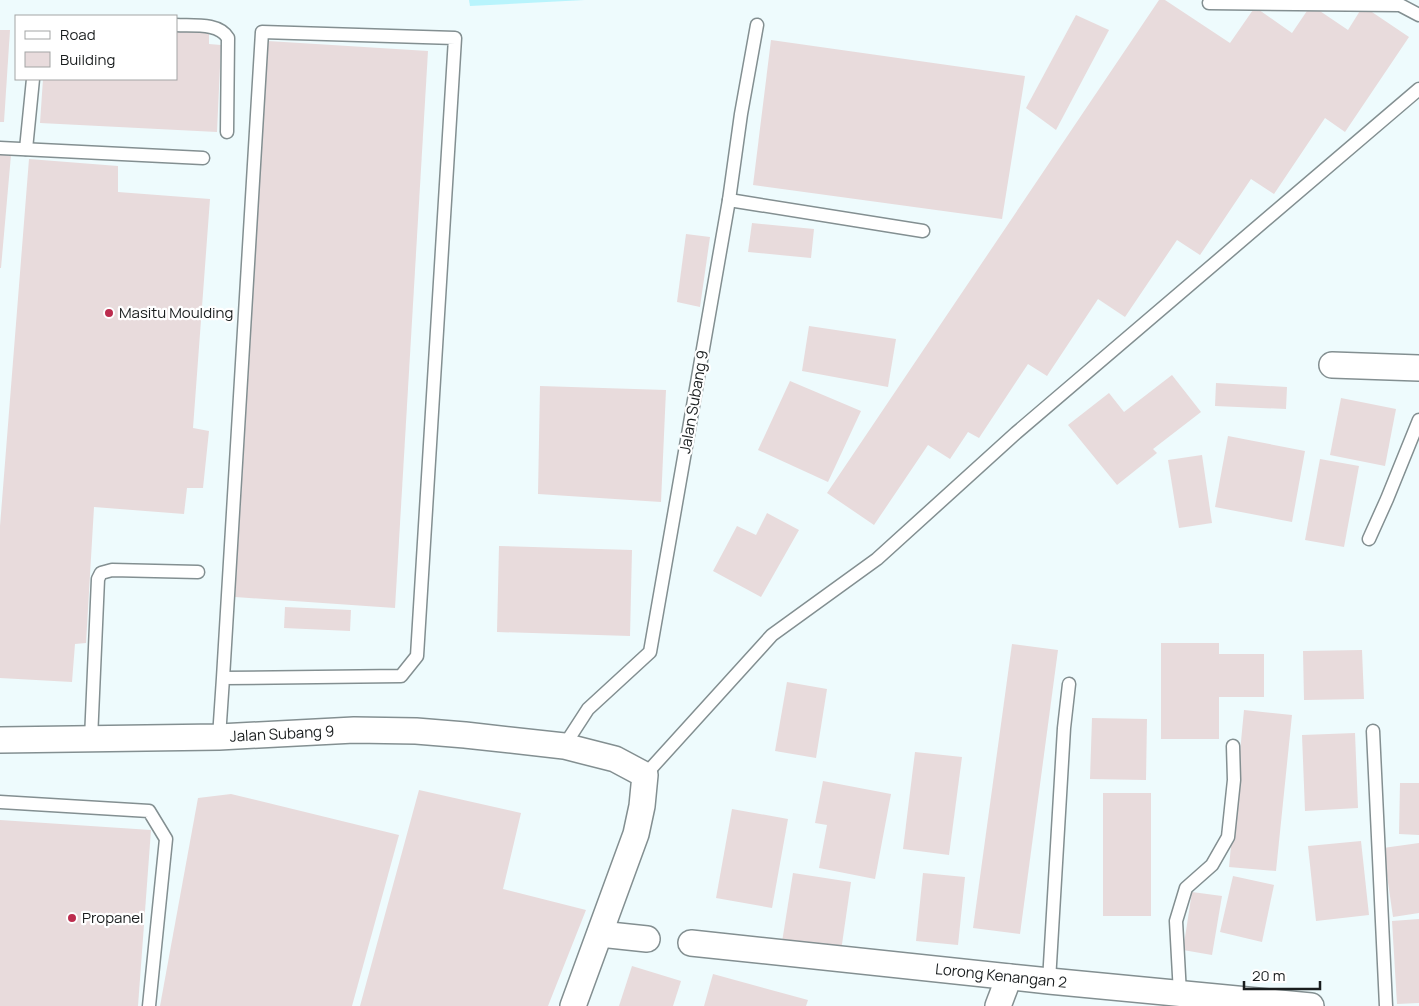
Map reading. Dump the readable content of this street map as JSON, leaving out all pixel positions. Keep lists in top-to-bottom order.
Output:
{
  "streets": {
    "street": ["Jalan Subang 9", "Lorong Kenangan 2"]
  },
  "places": ["Masitu Moulding", "Propanel"],
  "legend": ["Road", "Building"],
  "scale_bar": "20 m"
}
